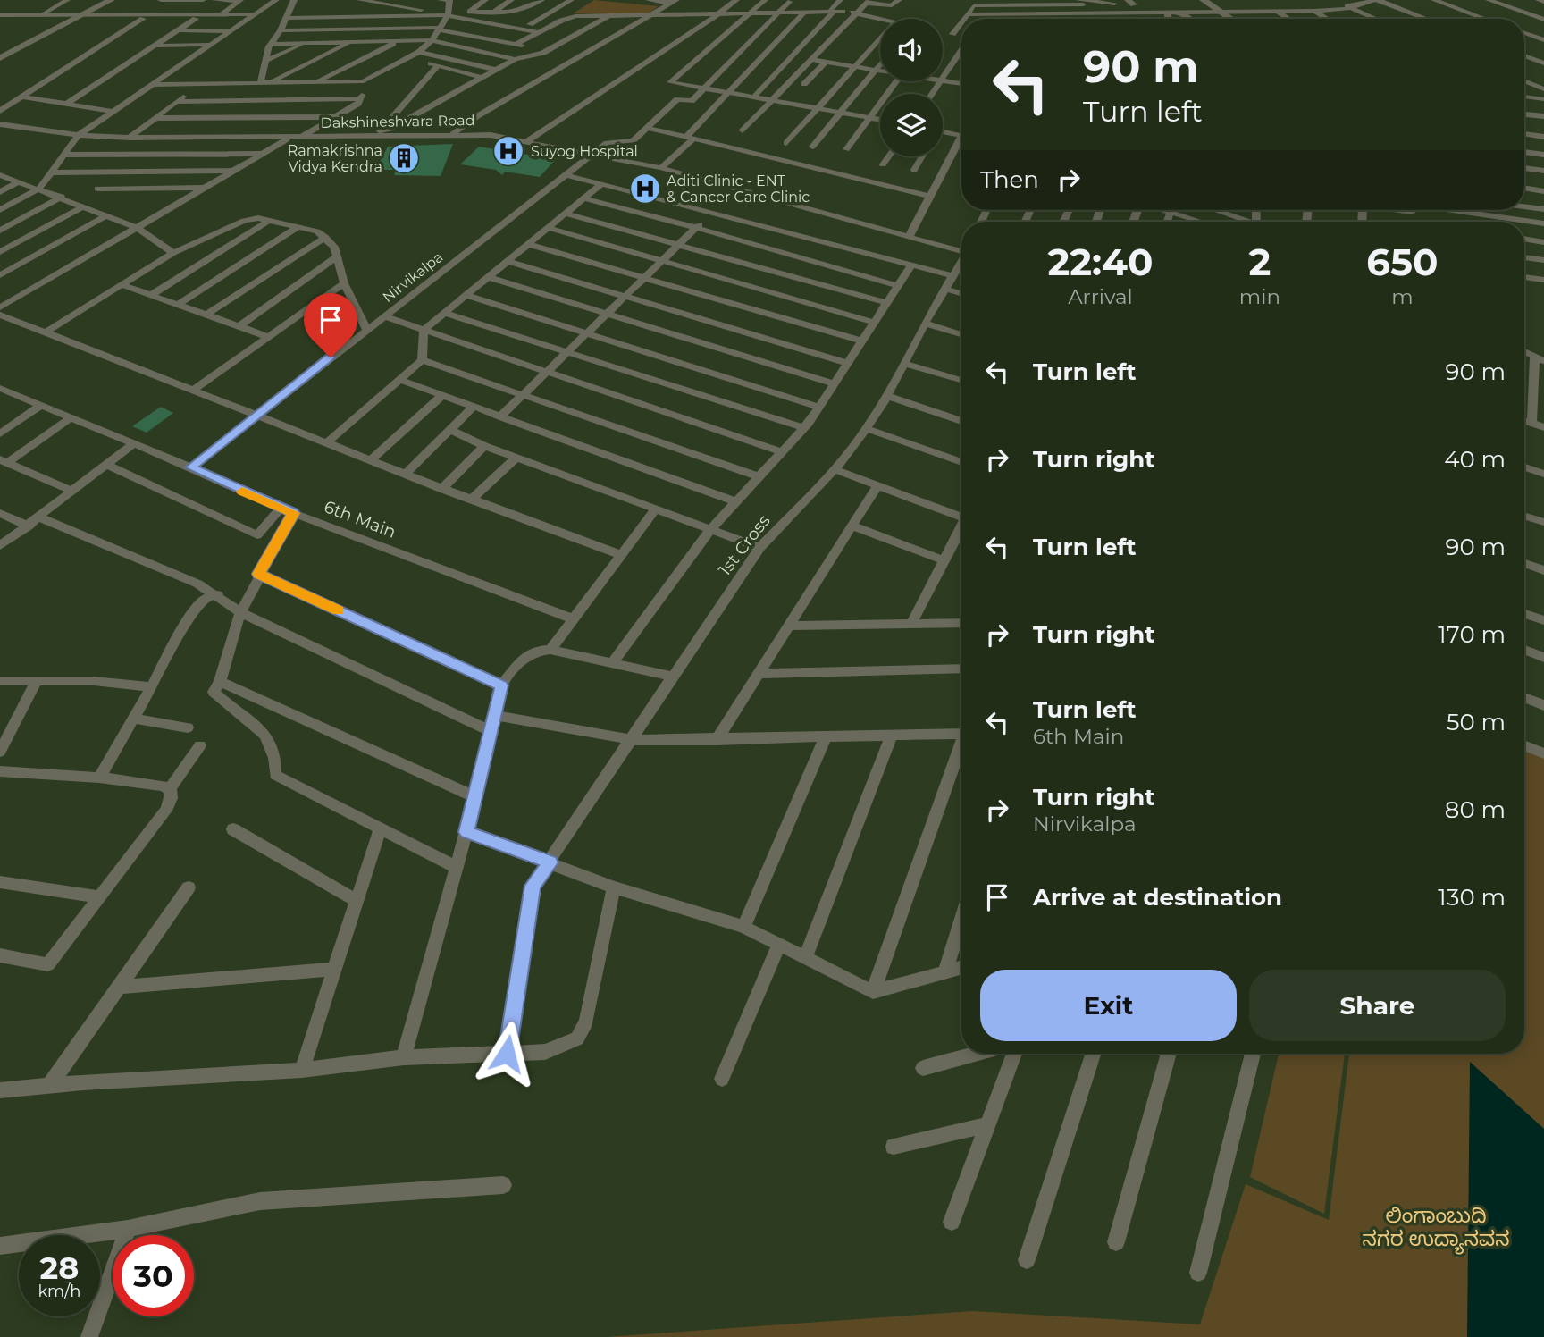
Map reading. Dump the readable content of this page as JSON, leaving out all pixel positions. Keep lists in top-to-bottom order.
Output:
{
  "streets": {
    "street": [
      "Dakshineshvara Road",
      "Nirvikalpa",
      "6th Main",
      "1st Cross"
    ]
  },
  "crossings": [
    ["Dakshineshvara Road", "Nirvikalpa"],
    ["Nirvikalpa", "6th Main"]
  ],
  "parks": ["ಲಿಂಗಾಂಬುದಿ ನಗರ ಉದ್ಯಾನವನ"],
  "places": {
    "hospital": ["Suyog Hospital", "Aditi Clinic - ENT & Cancer Care Clinic"],
    "building": ["Ramakrishna Vidya Kendra"]
  },
  "page": {
    "turn": ["90 m", "Turn left"],
    "then": "Then",
    "eta": [
      "22:40",
      "Arrival",
      "2",
      "min",
      "650",
      "m"
    ],
    "list": [
      {
        "name": "Turn left",
        "value": "90 m"
      },
      {
        "name": "Turn right",
        "value": "40 m"
      },
      {
        "name": "Turn left",
        "value": "90 m"
      },
      {
        "name": "Turn right",
        "value": "170 m"
      },
      {
        "name": "Turn left",
        "note": "6th Main",
        "value": "50 m"
      },
      {
        "name": "Turn right",
        "note": "Nirvikalpa",
        "value": "80 m"
      },
      {
        "name": "Arrive at destination",
        "value": "130 m"
      }
    ],
    "buttons": ["Exit", "Share"],
    "speed": "28 km/h",
    "limit": "30"
  }
}
